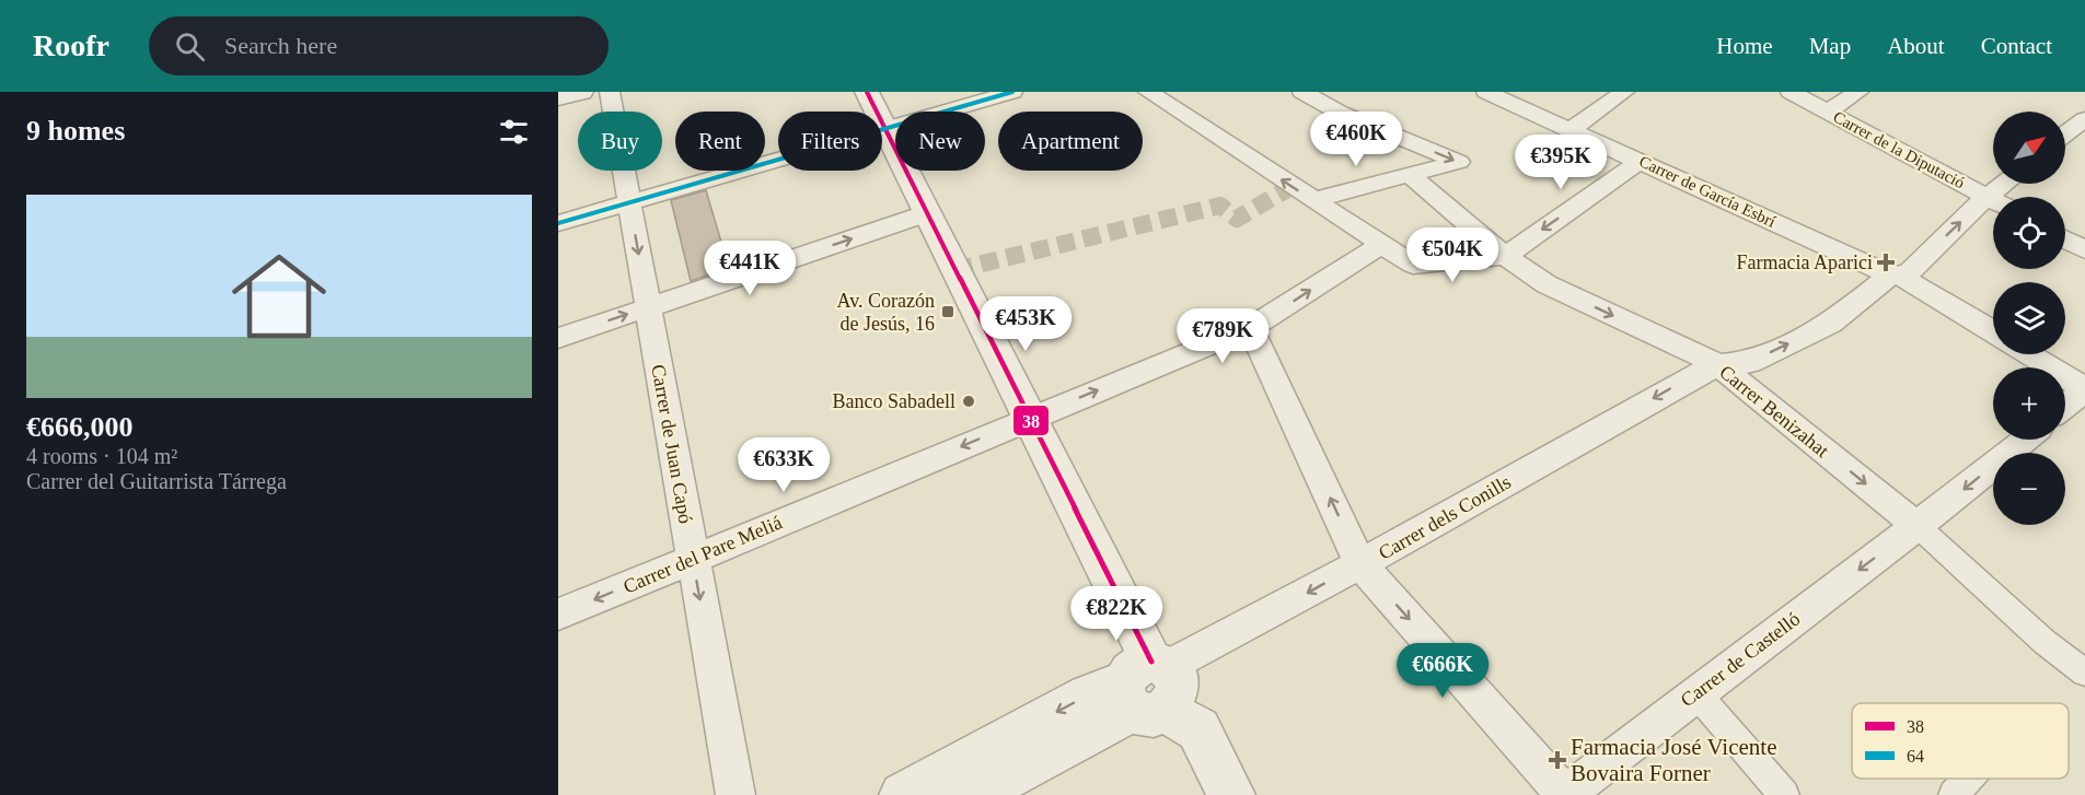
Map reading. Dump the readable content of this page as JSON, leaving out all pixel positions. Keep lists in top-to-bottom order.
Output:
{
  "streets": {
    "street": [
      "Carrer de la Diputació",
      "Carrer de García Esbrí",
      "Carrer Benizahat",
      "Carrer de Juan Capó",
      "Carrer dels Conills",
      "Carrer del Pare Meliá",
      "Carrer de Castelló"
    ]
  },
  "crossings": [
    ["Carrer de García Esbrí", "Carrer dels Conills"],
    ["Carrer Benizahat", "Carrer dels Conills"],
    ["Carrer Benizahat", "Carrer de Castelló"],
    ["Carrer de Juan Capó", "Carrer del Pare Meliá"]
  ],
  "one_way": ["Carrer Benizahat", "Carrer de Juan Capó", "Carrer de Castelló"],
  "places": {
    "health": ["Farmacia Aparici", "Farmacia José Vicente Bovaira Forner"],
    "transit": ["Av. Corazón de Jesús, 16"],
    "other": ["Banco Sabadell"]
  },
  "lines": ["transit line 38", "transit line 64"],
  "legend": ["38", "64"],
  "north": "top right",
  "page": {
    "header": "Roofr",
    "search": "Search here",
    "nav": [
      "Home",
      "Map",
      "About",
      "Contact"
    ],
    "heading": "9 homes",
    "map_buttons": ["+", "−"],
    "price": [
      "€460K",
      "€395K",
      "€504K",
      "€441K",
      "€453K",
      "€789K",
      "€633K",
      "€822K",
      "€666K"
    ],
    "chip": [
      "Buy",
      "Rent",
      "Filters",
      "New",
      "Apartment"
    ],
    "list": [
      {
        "name": "€666,000",
        "note": "4 rooms · 104 m² · Carrer del Guitarrista Tárrega"
      }
    ]
  }
}
